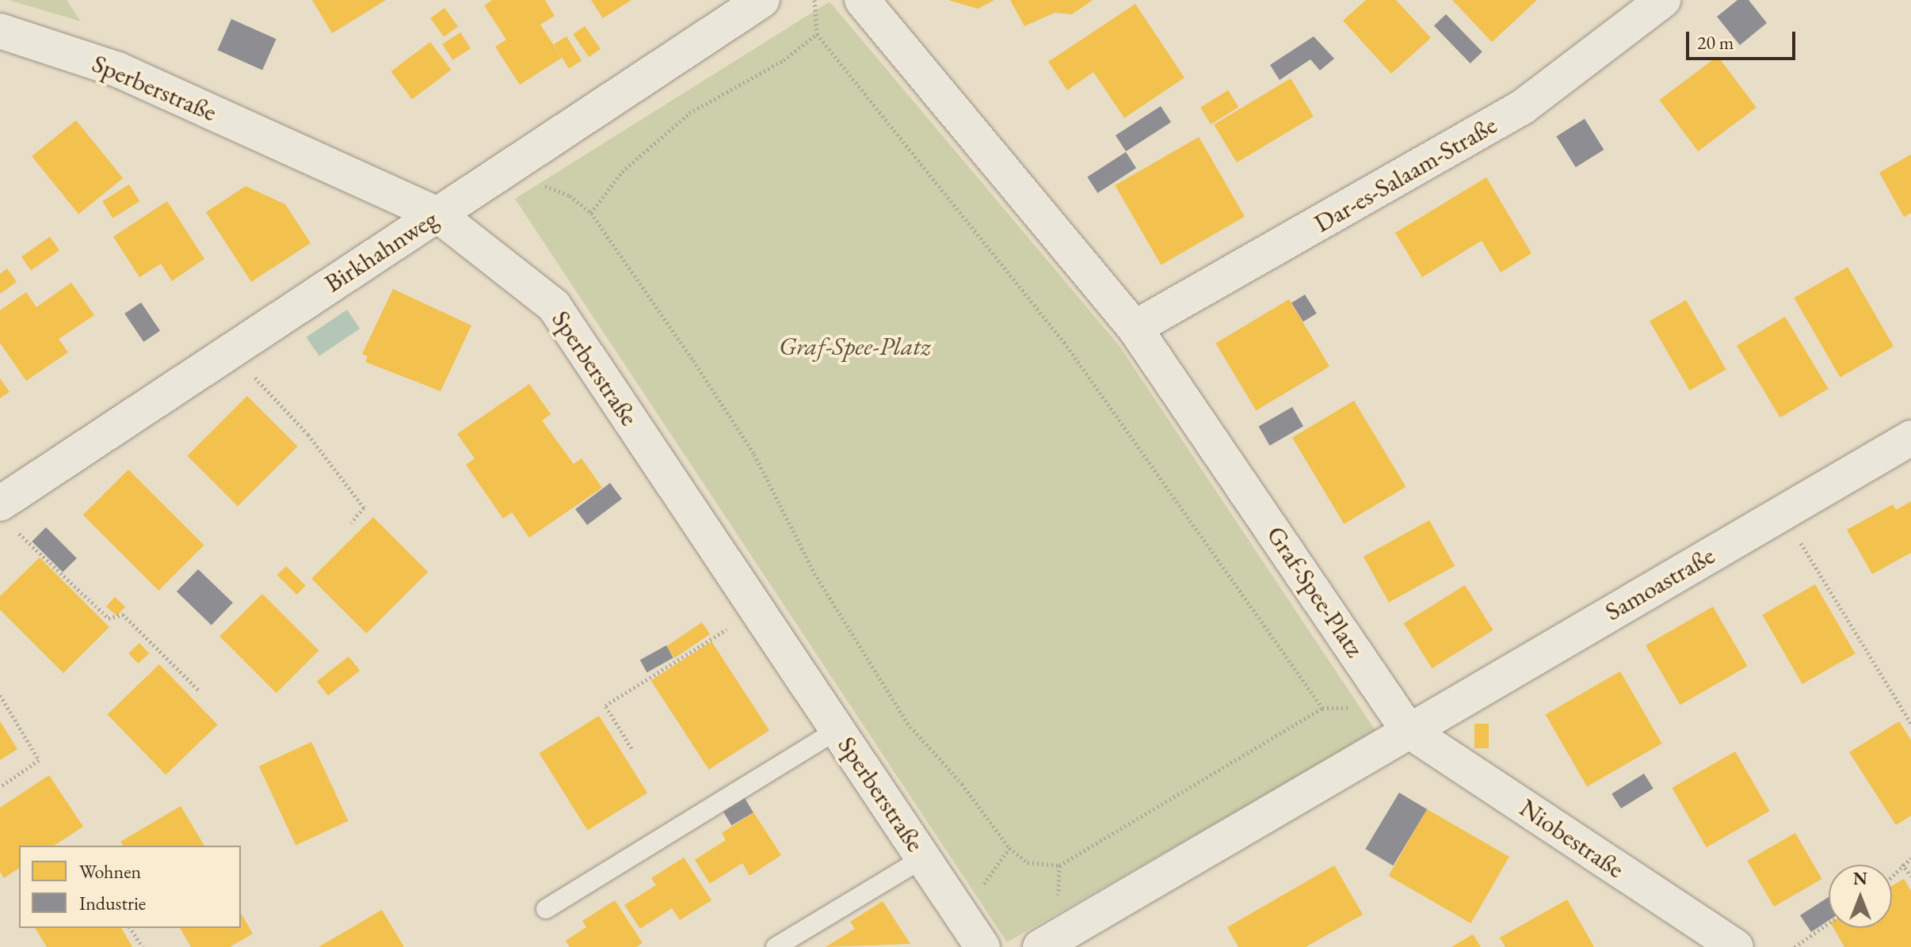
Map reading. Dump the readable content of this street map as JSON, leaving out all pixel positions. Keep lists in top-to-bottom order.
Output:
{
  "streets": {
    "street": [
      "Sperberstraße",
      "Dar-es-Salaam-Straße",
      "Birkhahnweg",
      "Samoastraße",
      "Graf-Spee-Platz",
      "Niobestraße"
    ]
  },
  "crossings": [
    ["Sperberstraße", "Birkhahnweg"],
    ["Dar-es-Salaam-Straße", "Graf-Spee-Platz"],
    ["Samoastraße", "Graf-Spee-Platz"],
    ["Samoastraße", "Niobestraße"],
    ["Graf-Spee-Platz", "Niobestraße"]
  ],
  "parks": ["Graf-Spee-Platz"],
  "legend": ["Wohnen", "Industrie"],
  "scale_bar": "20 m",
  "north": "top"
}
